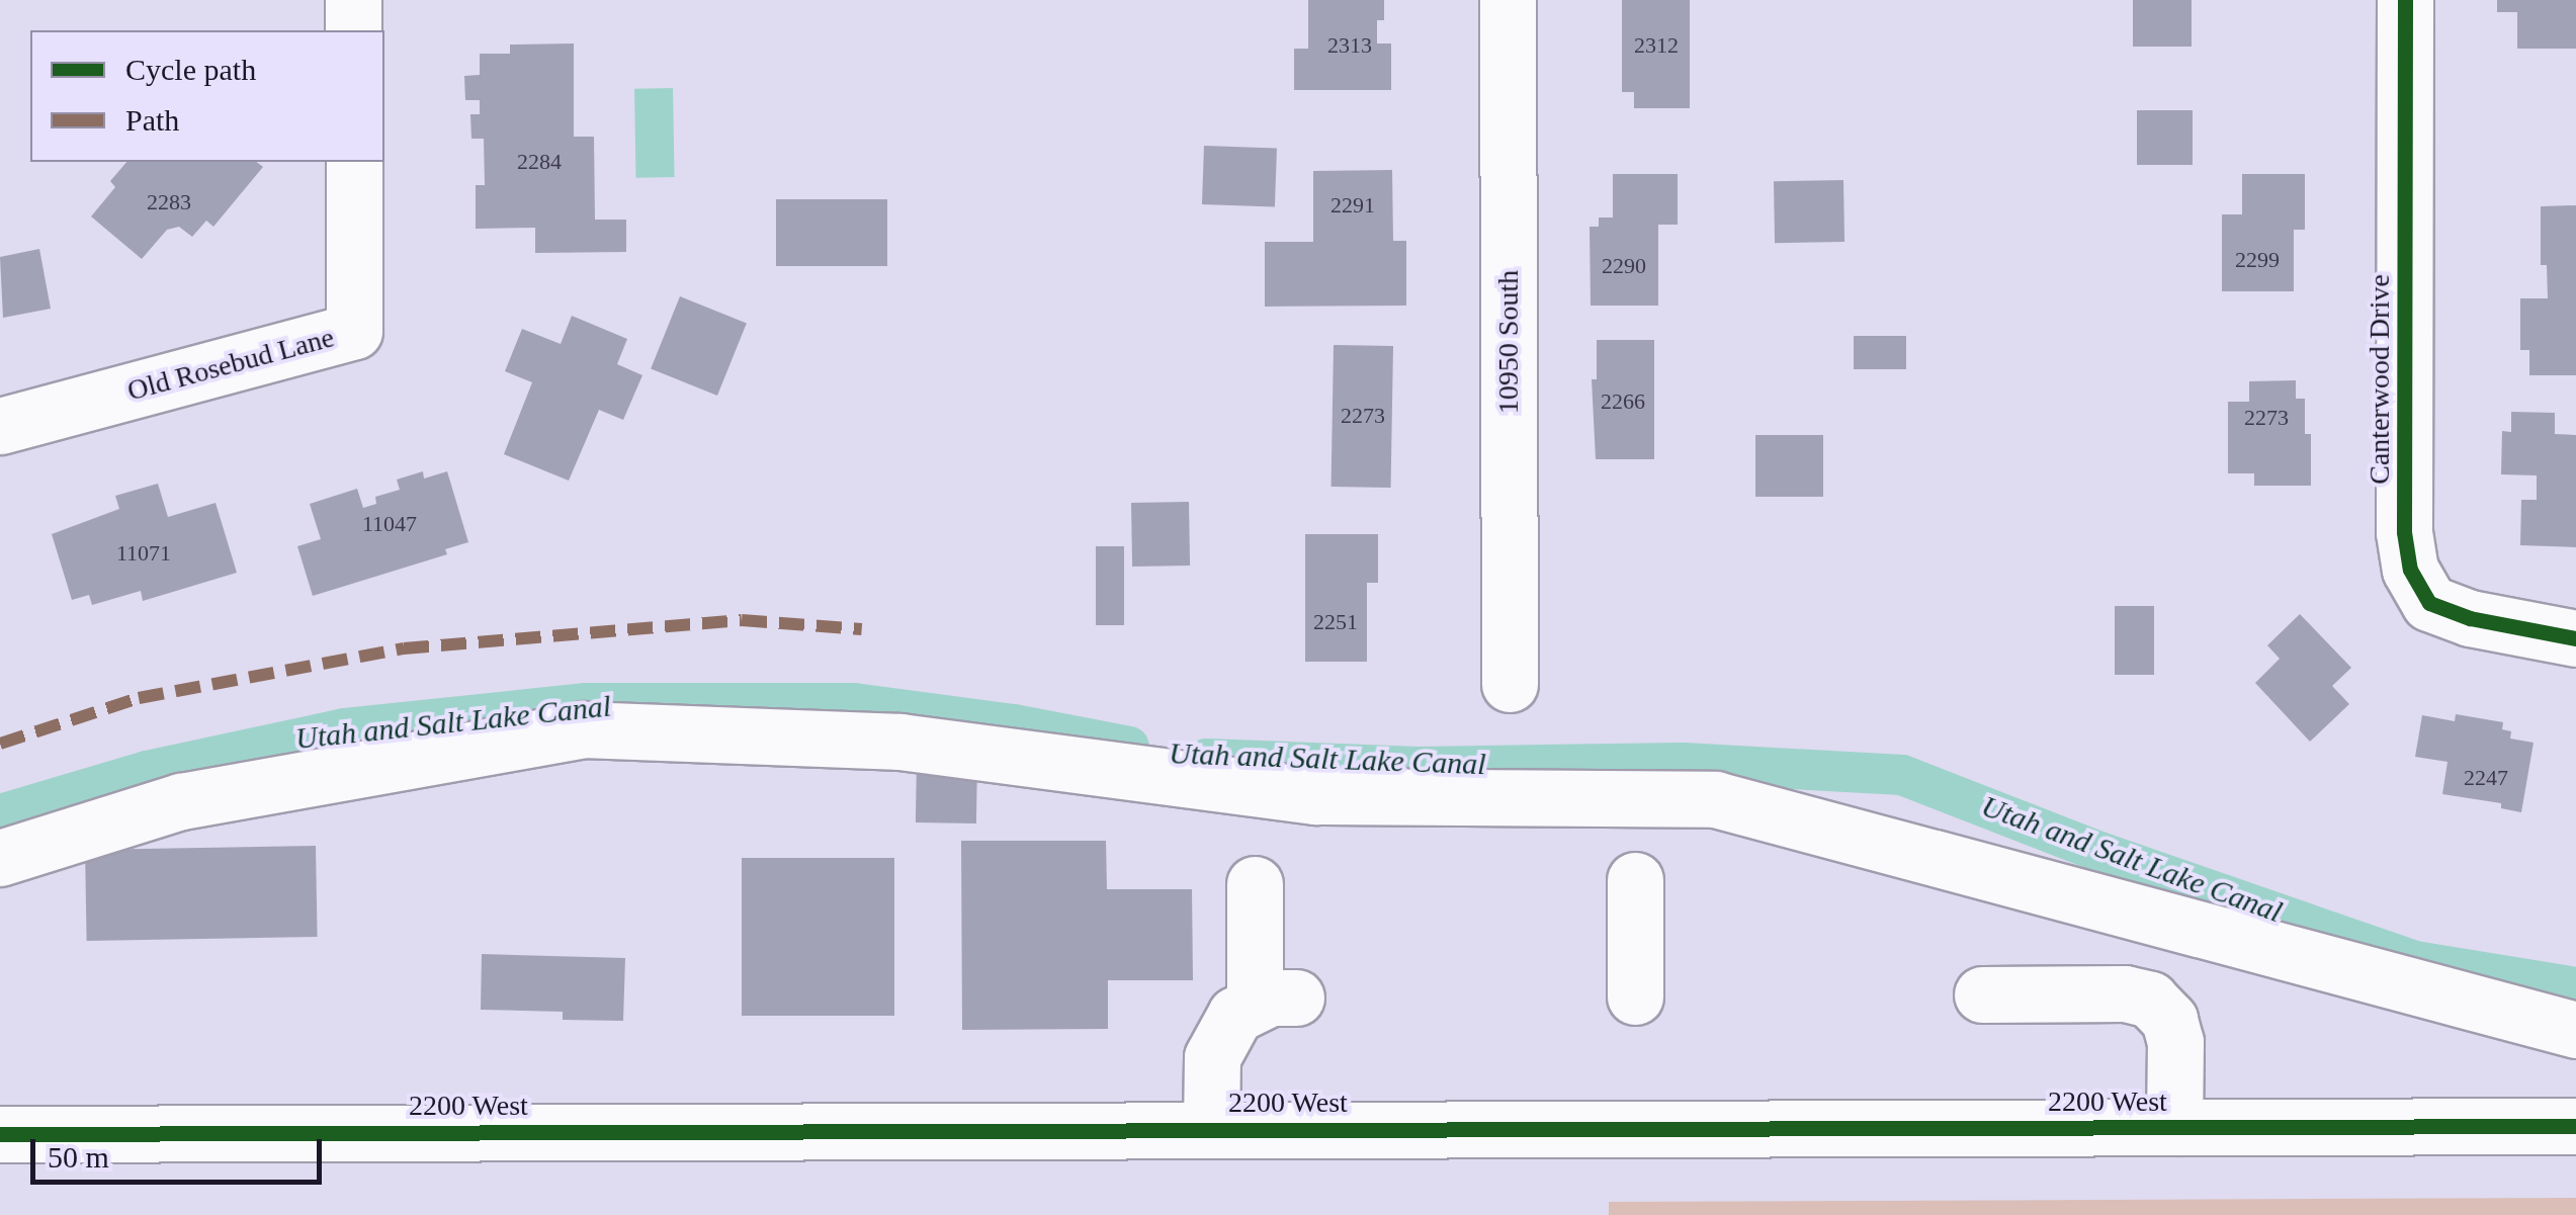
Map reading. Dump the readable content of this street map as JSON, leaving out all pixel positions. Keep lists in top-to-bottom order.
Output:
{
  "streets": {
    "street": [
      "10950 South",
      "Old Rosebud Lane",
      "Canterwood Drive",
      "2200 West"
    ]
  },
  "water": ["Utah and Salt Lake Canal"],
  "house_numbers": [
    "2313",
    "2312",
    "2284",
    "2283",
    "2291",
    "2299",
    "2290",
    "2266",
    "2273",
    "2273",
    "11047",
    "11071",
    "2251",
    "2247"
  ],
  "legend": ["Cycle path", "Path"],
  "scale_bar": "50 m"
}
